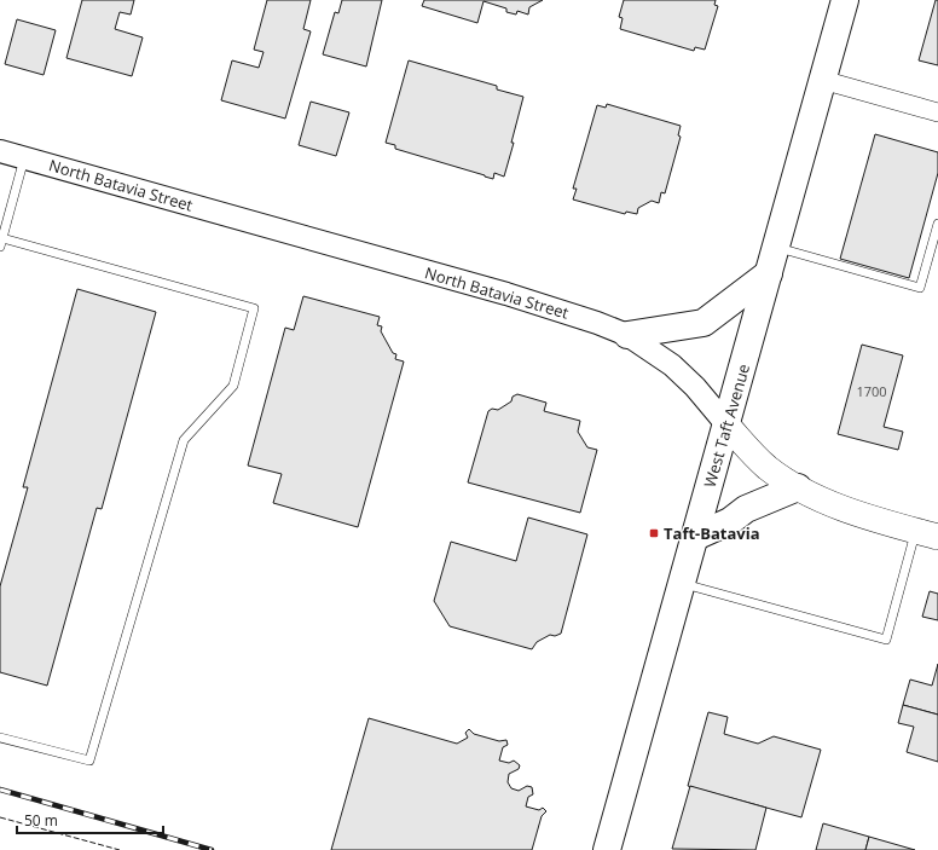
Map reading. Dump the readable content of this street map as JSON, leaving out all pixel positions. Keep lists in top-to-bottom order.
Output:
{
  "streets": {
    "main road": ["North Batavia Street", "West Taft Avenue"]
  },
  "crossings": [
    ["North Batavia Street", "West Taft Avenue"]
  ],
  "places": {
    "transit": ["Taft-Batavia"]
  },
  "house_numbers": ["1700"],
  "scale_bar": "50 m"
}
